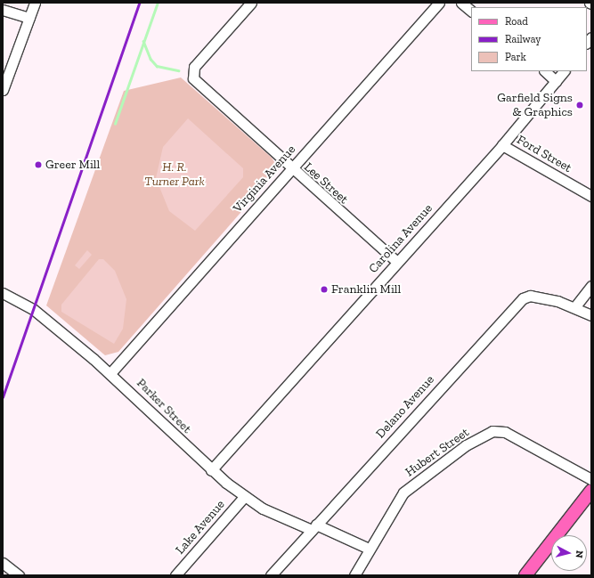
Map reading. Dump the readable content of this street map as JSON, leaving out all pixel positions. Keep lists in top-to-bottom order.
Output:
{
  "streets": {
    "street": [
      "Ford Street",
      "Virginia Avenue",
      "Lee Street",
      "Carolina Avenue",
      "Parker Street",
      "Delano Avenue",
      "Hubert Street",
      "Lake Avenue"
    ]
  },
  "crossings": [
    ["Ford Street", "Carolina Avenue"],
    ["Virginia Avenue", "Lee Street"],
    ["Virginia Avenue", "Parker Street"],
    ["Lee Street", "Carolina Avenue"],
    ["Carolina Avenue", "Parker Street"],
    ["Parker Street", "Delano Avenue"],
    ["Parker Street", "Hubert Street"],
    ["Parker Street", "Lake Avenue"]
  ],
  "parks": ["H. R. Turner Park"],
  "places": ["Garfield Signs & Graphics", "Greer Mill", "Franklin Mill"],
  "legend": ["Road", "Railway", "Park"],
  "north": "right"
}
